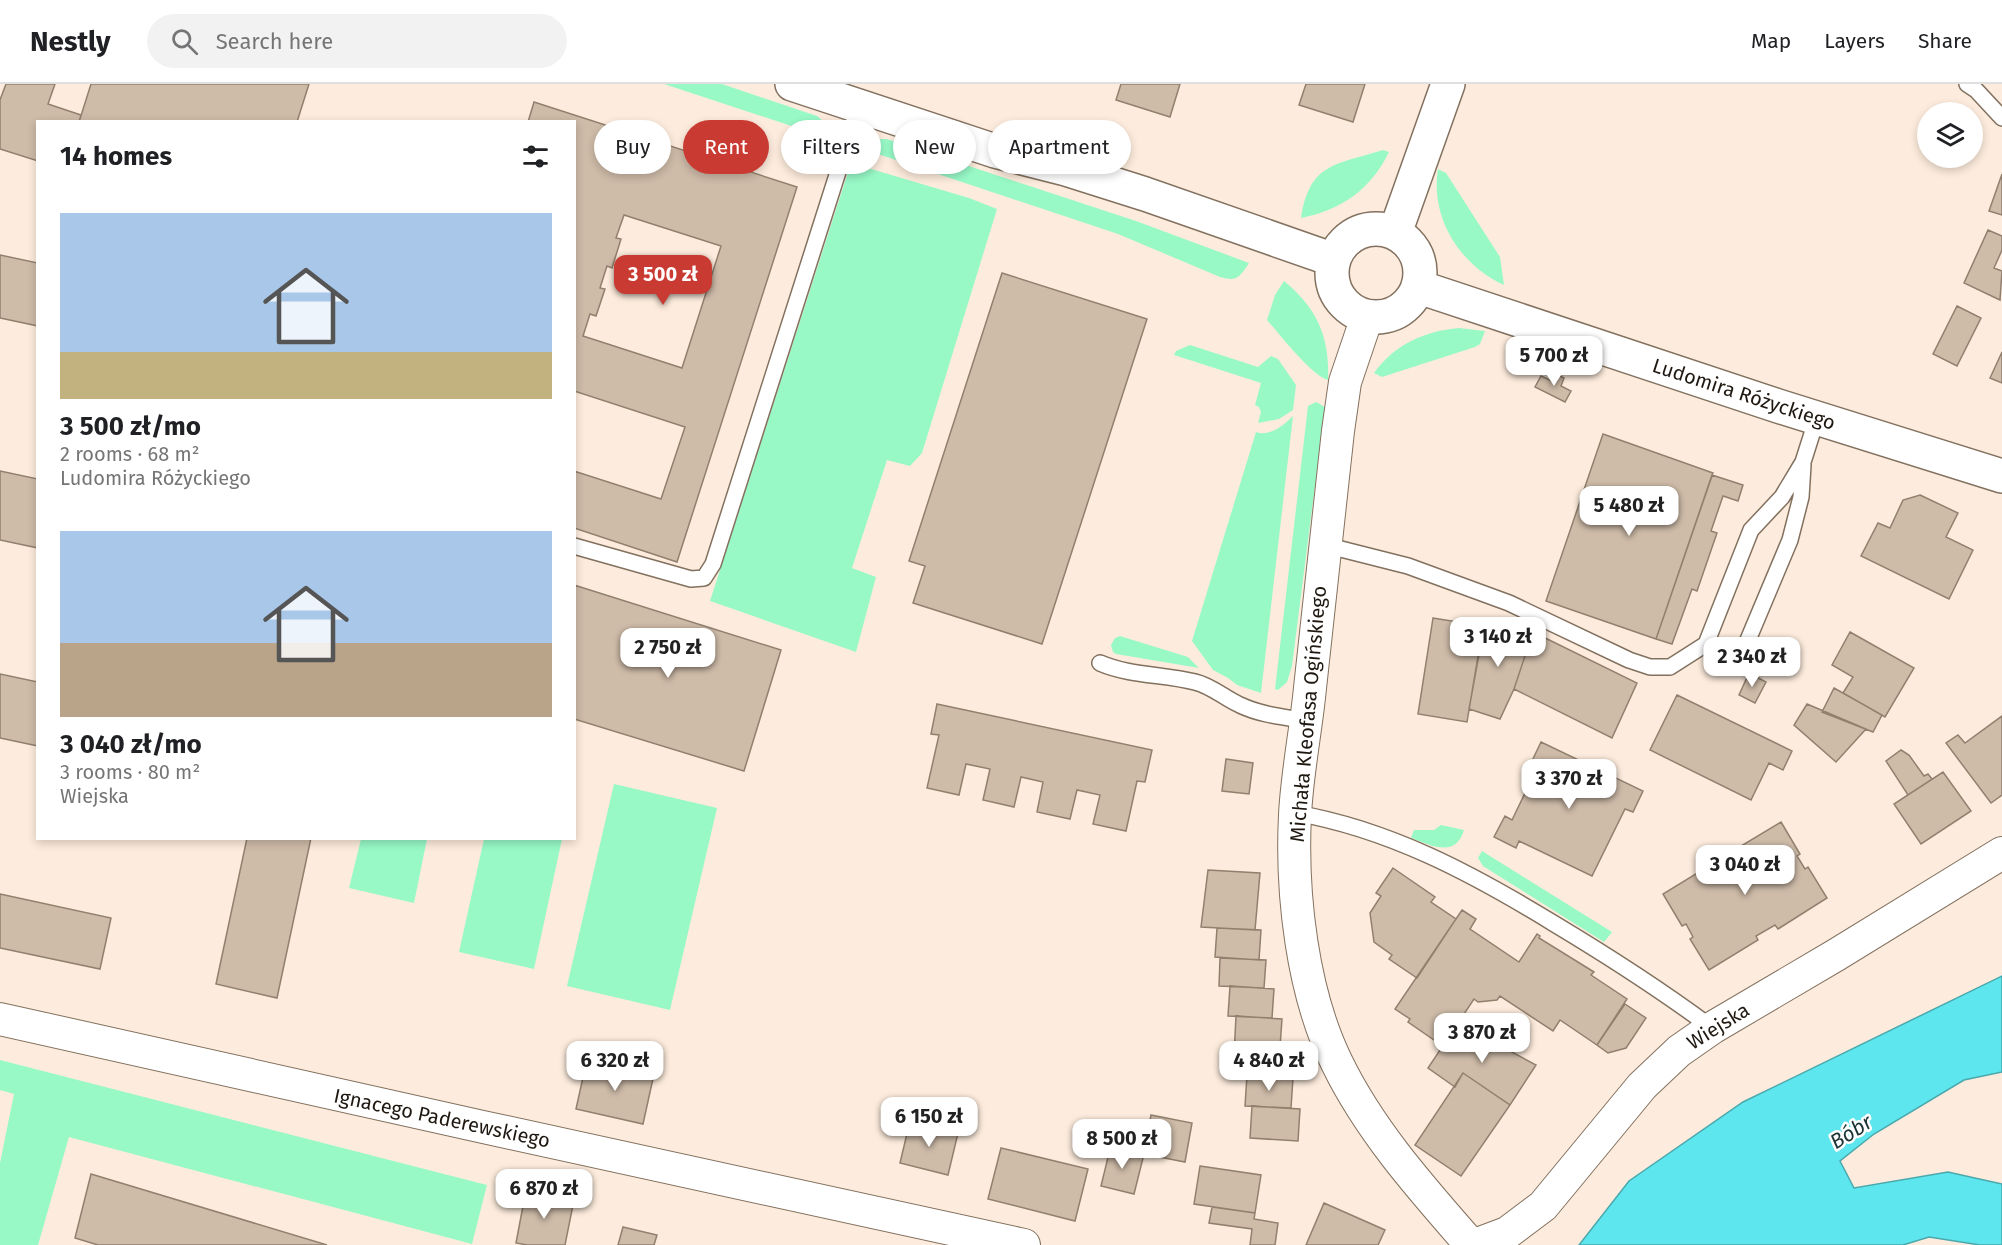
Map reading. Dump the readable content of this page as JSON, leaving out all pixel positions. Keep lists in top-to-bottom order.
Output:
{
  "streets": {
    "street": [
      "Ludomira Różyckiego",
      "Michała Kleofasa Ogińskiego",
      "Wiejska",
      "Ignacego Paderewskiego"
    ]
  },
  "crossings": [
    ["Ludomira Różyckiego", "Michała Kleofasa Ogińskiego"],
    ["Michała Kleofasa Ogińskiego", "Wiejska"]
  ],
  "water": ["Bóbr"],
  "page": {
    "header": "Nestly",
    "search": "Search here",
    "nav": ["Map", "Layers", "Share"],
    "chip": [
      "Buy",
      "Rent",
      "Filters",
      "New",
      "Apartment"
    ],
    "heading": "14 homes",
    "list": [
      {
        "name": "3 500 zł/mo",
        "note": "2 rooms · 68 m² · Ludomira Różyckiego"
      },
      {
        "name": "3 040 zł/mo",
        "note": "3 rooms · 80 m² · Wiejska"
      }
    ],
    "price": [
      "3 500 zł",
      "5 700 zł",
      "5 480 zł",
      "3 140 zł",
      "2 750 zł",
      "2 340 zł",
      "3 370 zł",
      "3 040 zł",
      "3 870 zł",
      "6 320 zł",
      "4 840 zł",
      "6 150 zł",
      "8 500 zł",
      "6 870 zł"
    ]
  }
}
